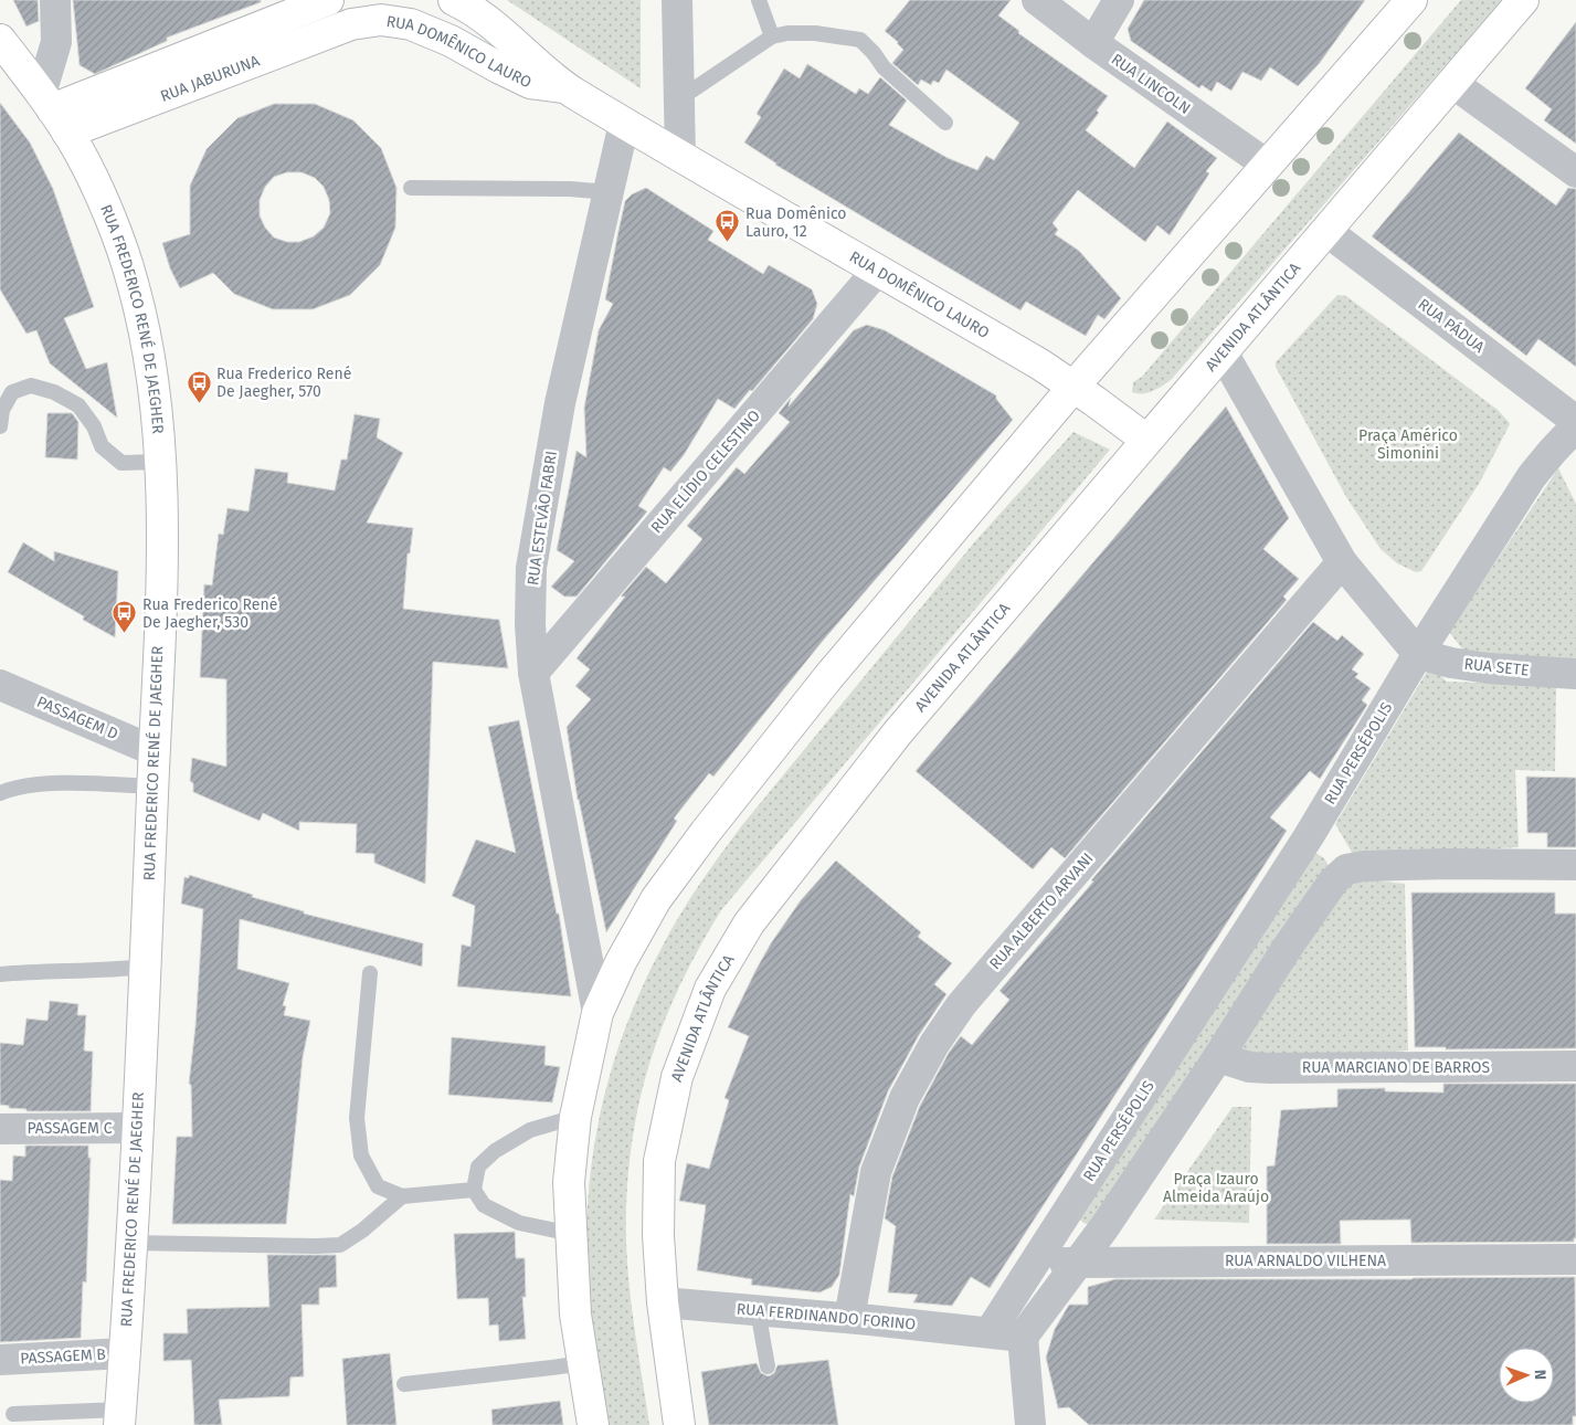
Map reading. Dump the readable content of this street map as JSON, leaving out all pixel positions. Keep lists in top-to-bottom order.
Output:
{
  "streets": {
    "main road": [
      "RUA DOMÊNICO LAURO",
      "RUA JABURUNA",
      "AVENIDA ATLÂNTICA",
      "RUA FREDERICO RENÉ DE JAEGHER"
    ],
    "street": [
      "RUA LINCOLN",
      "RUA PÁDUA",
      "RUA ELÍDIO CELESTINO",
      "RUA ESTEVÃO FABRI",
      "RUA SETE",
      "PASSAGEM D",
      "RUA PERSÉPOLIS",
      "RUA ALBERTO ARVANI",
      "RUA MARCIANO DE BARROS",
      "PASSAGEM C",
      "RUA ARNALDO VILHENA",
      "RUA FERDINANDO FORINO",
      "PASSAGEM B"
    ]
  },
  "crossings": [
    ["RUA DOMÊNICO LAURO", "RUA JABURUNA"],
    ["RUA DOMÊNICO LAURO", "AVENIDA ATLÂNTICA"],
    ["RUA DOMÊNICO LAURO", "RUA ELÍDIO CELESTINO"],
    ["RUA DOMÊNICO LAURO", "RUA ESTEVÃO FABRI"],
    ["RUA JABURUNA", "RUA FREDERICO RENÉ DE JAEGHER"],
    ["AVENIDA ATLÂNTICA", "RUA PÁDUA"],
    ["AVENIDA ATLÂNTICA", "RUA FERDINANDO FORINO"],
    ["RUA FREDERICO RENÉ DE JAEGHER", "PASSAGEM D"],
    ["RUA FREDERICO RENÉ DE JAEGHER", "PASSAGEM C"],
    ["RUA FREDERICO RENÉ DE JAEGHER", "PASSAGEM B"],
    ["RUA ELÍDIO CELESTINO", "RUA ESTEVÃO FABRI"],
    ["RUA SETE", "RUA PERSÉPOLIS"],
    ["RUA PERSÉPOLIS", "RUA ARNALDO VILHENA"],
    ["RUA PERSÉPOLIS", "RUA FERDINANDO FORINO"],
    ["RUA ALBERTO ARVANI", "RUA FERDINANDO FORINO"]
  ],
  "parks": ["Praça Américo Simonini", "Praça Izauro Almeida Araújo"],
  "places": {
    "bus stop": ["Rua Domênico Lauro, 12", "Rua Frederico René De Jaegher, 570", "Rua Frederico René De Jaegher, 530"]
  },
  "north": "right"
}
